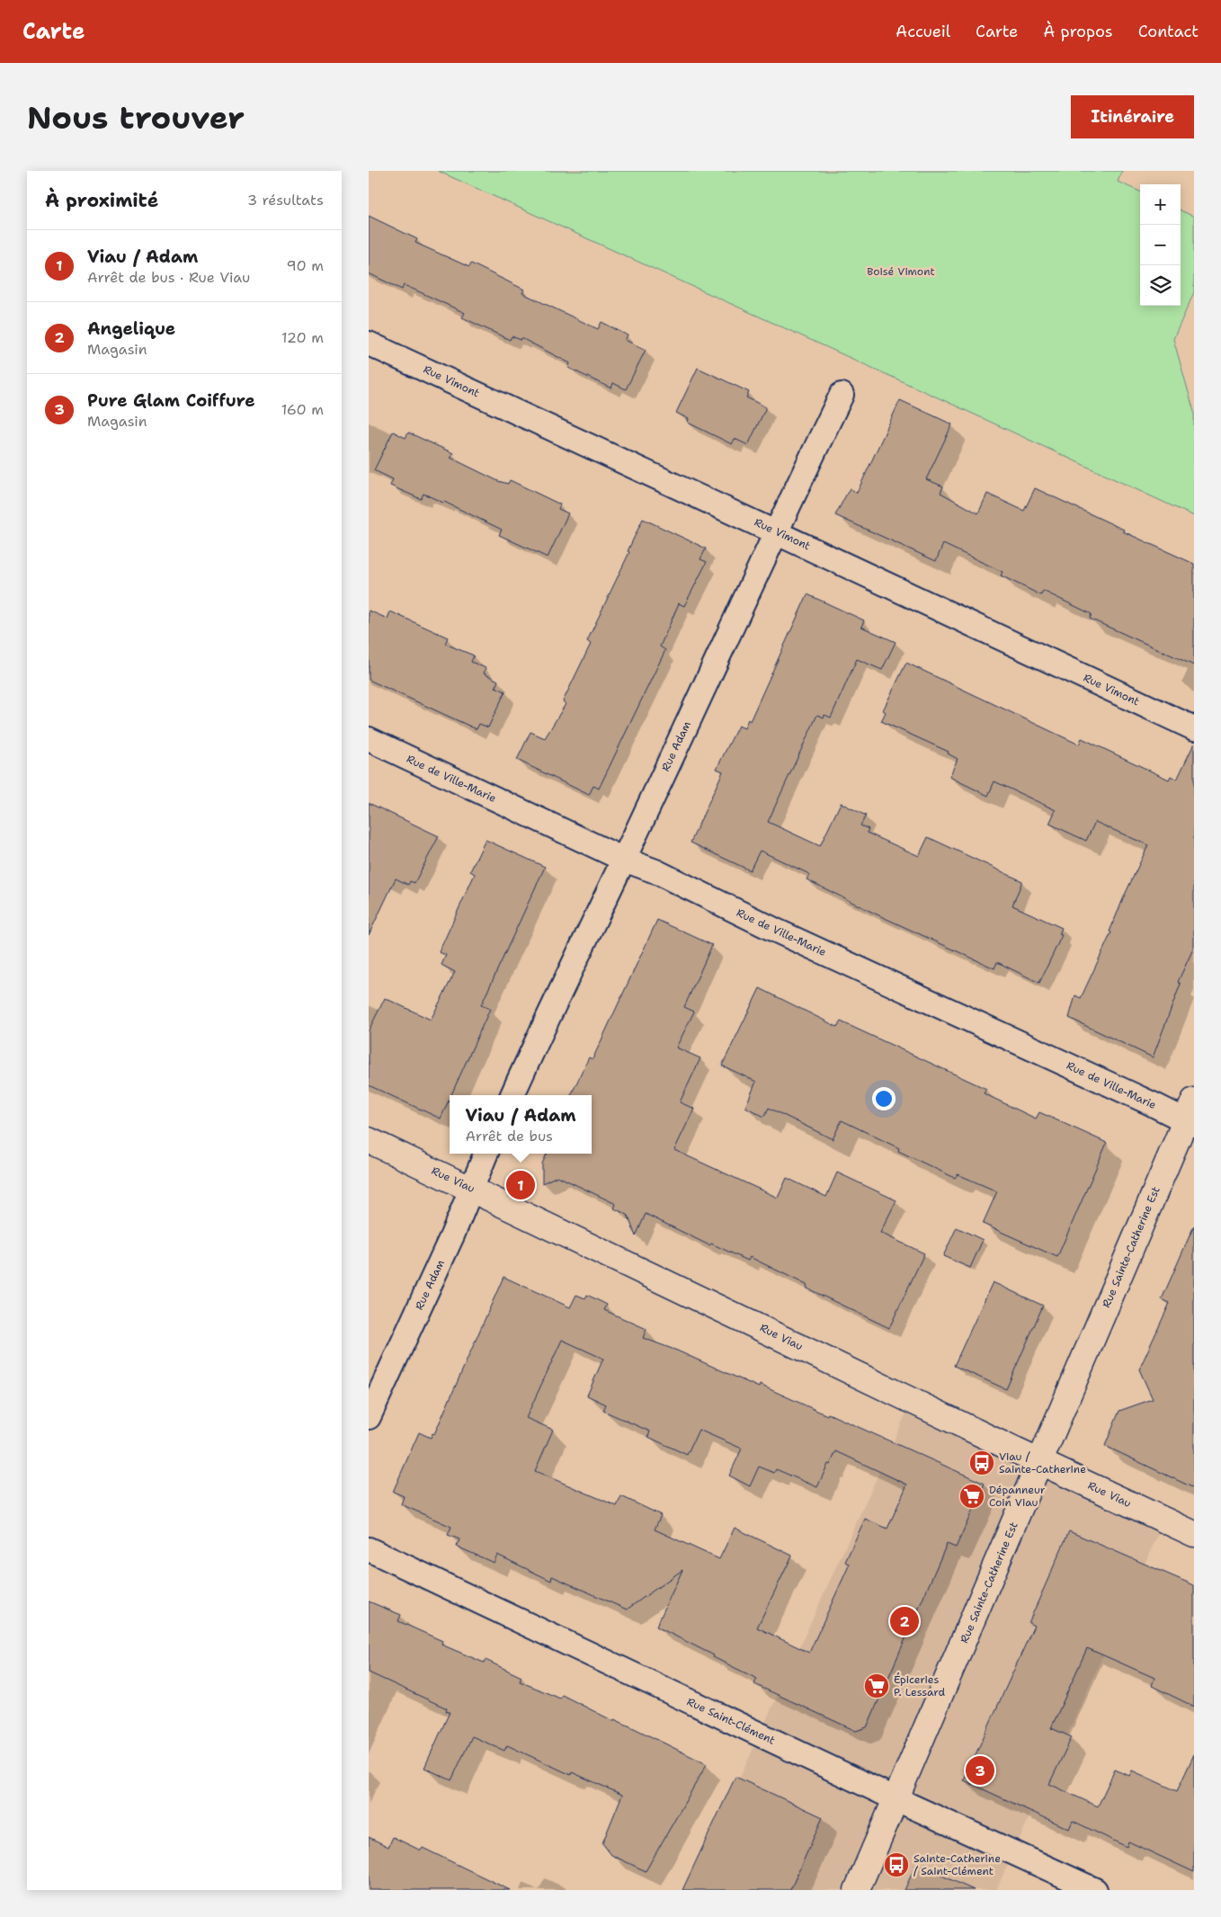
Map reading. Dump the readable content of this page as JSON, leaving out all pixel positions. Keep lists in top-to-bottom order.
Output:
{
  "streets": {
    "main road": ["Rue Viau", "Rue Sainte-Catherine Est"],
    "street": [
      "Rue Vimont",
      "Rue Adam",
      "Rue de Ville-Marie",
      "Rue Saint-Clément"
    ]
  },
  "crossings": [
    ["Rue Vimont", "Rue Adam"],
    ["Rue Adam", "Rue de Ville-Marie"],
    ["Rue Adam", "Rue Viau"],
    ["Rue de Ville-Marie", "Rue Sainte-Catherine Est"],
    ["Rue Viau", "Rue Sainte-Catherine Est"],
    ["Rue Sainte-Catherine Est", "Rue Saint-Clément"]
  ],
  "parks": ["Boisé Vimont"],
  "places": {
    "bus stop": ["Viau / Sainte-Catherine", "Sainte-Catherine / Saint-Clément"],
    "supermarket": ["Dépanneur Coin Viau", "Épiceries P. Lessard"]
  },
  "page": {
    "header": "Carte",
    "nav": [
      "Accueil",
      "Carte",
      "À propos",
      "Contact"
    ],
    "buttons": "Itinéraire",
    "title": "Nous trouver",
    "heading": ["À proximité", "3 résultats"],
    "map_buttons": ["+", "−"],
    "list": [
      {
        "mark": "1",
        "name": "Viau / Adam",
        "note": "Arrêt de bus · Rue Viau",
        "value": "90 m"
      },
      {
        "mark": "2",
        "name": "Angelique",
        "note": "Magasin",
        "value": "120 m"
      },
      {
        "mark": "3",
        "name": "Pure Glam Coiffure",
        "note": "Magasin",
        "value": "160 m"
      }
    ],
    "popup": ["Viau / Adam", "Arrêt de bus"],
    "pins": ["1", "2", "3"]
  }
}
